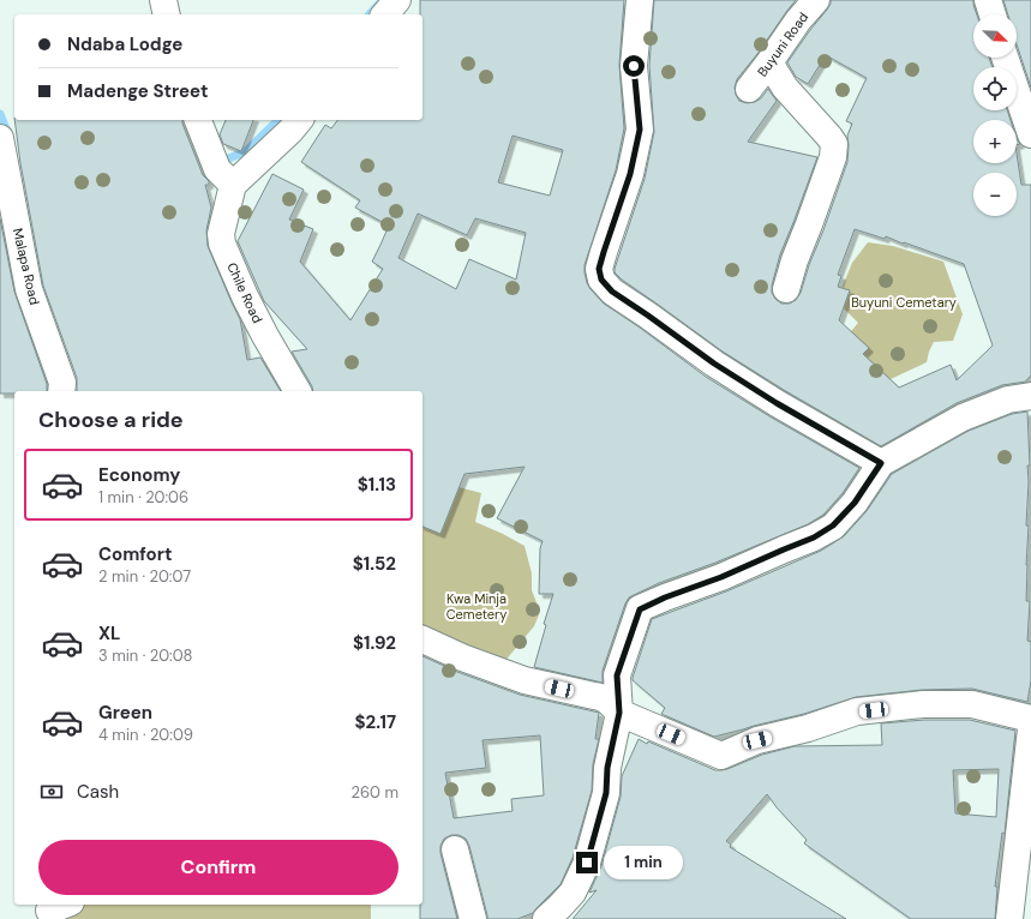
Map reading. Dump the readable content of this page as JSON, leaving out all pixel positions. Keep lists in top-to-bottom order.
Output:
{
  "streets": {
    "street": ["Buyuni Road", "Malapa Road", "Chile Road"]
  },
  "parks": ["Buyuni Cemetary", "Kwa Minja Cemetery"],
  "north": "bottom right",
  "page": {
    "map_buttons": ["+", "−"],
    "banner": ["Ndaba Lodge", "Madenge Street"],
    "heading": "Choose a ride",
    "list": [
      {
        "name": "Economy",
        "note": "1 min · 20:06",
        "value": "$1.13"
      },
      {
        "name": "Comfort",
        "note": "2 min · 20:07",
        "value": "$1.52"
      },
      {
        "name": "XL",
        "note": "3 min · 20:08",
        "value": "$1.92"
      },
      {
        "name": "Green",
        "note": "4 min · 20:09",
        "value": "$2.17"
      }
    ],
    "pay": ["Cash", "260 m"],
    "buttons": "Confirm",
    "bubble": "1 min"
  }
}
